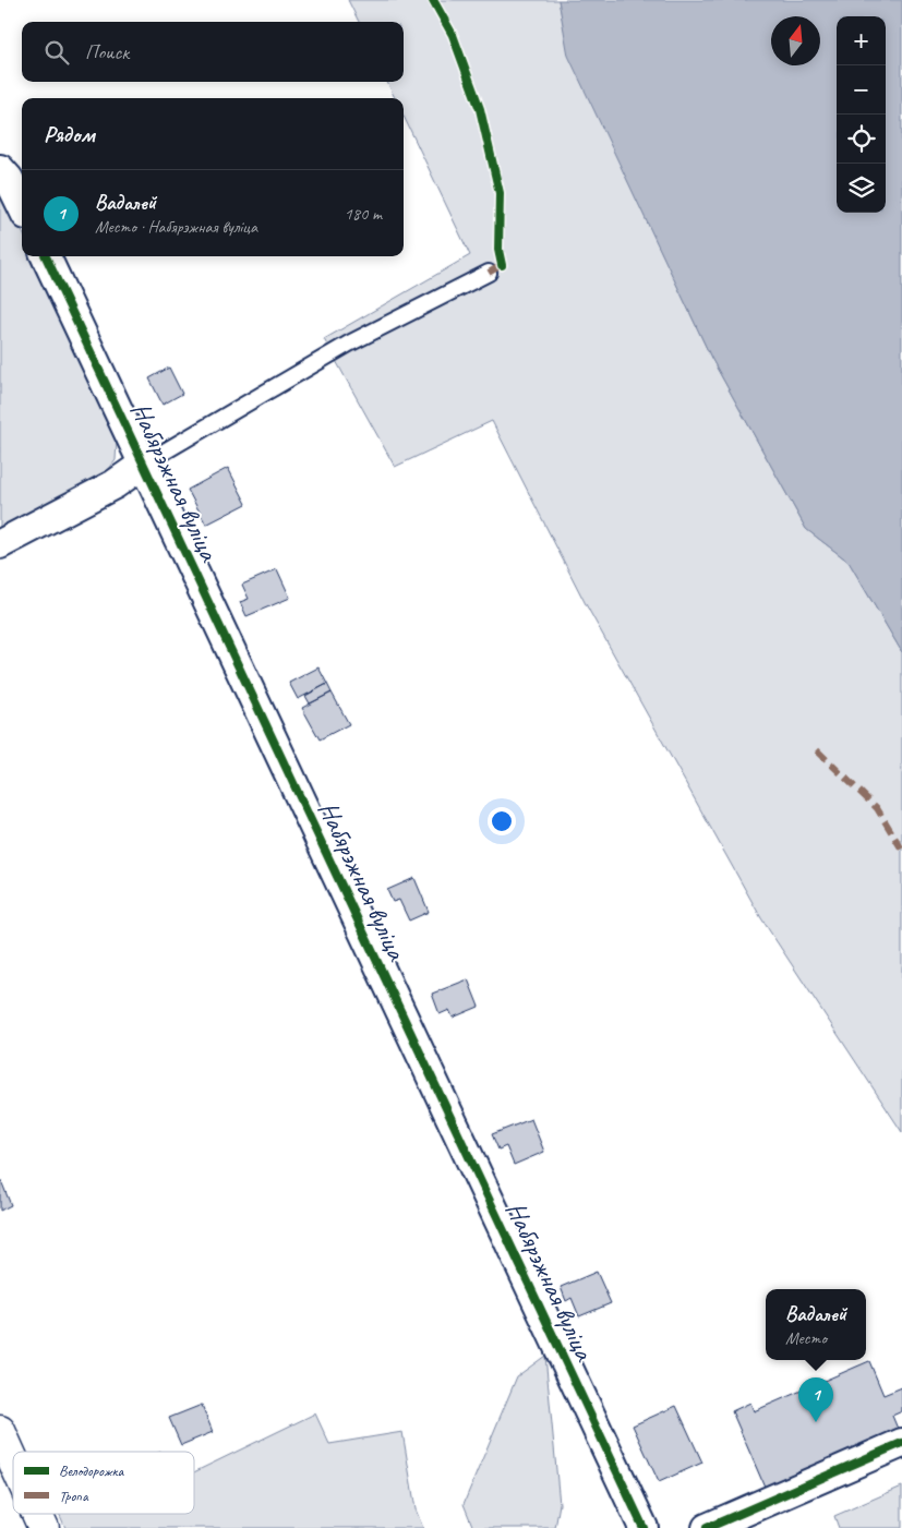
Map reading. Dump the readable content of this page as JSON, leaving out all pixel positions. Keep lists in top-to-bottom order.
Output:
{
  "streets": {
    "street": ["Набярэжная вуліца"]
  },
  "legend": ["Велодорожка", "Тропа"],
  "north": "top",
  "page": {
    "map_buttons": ["+", "−"],
    "search": "Поиск",
    "heading": "Рядом",
    "list": [
      {
        "mark": "1",
        "name": "Вадалей",
        "note": "Место · Набярэжная вуліца",
        "value": "180 m"
      }
    ],
    "popup": ["Вадалей", "Место"],
    "pins": "1"
  }
}
